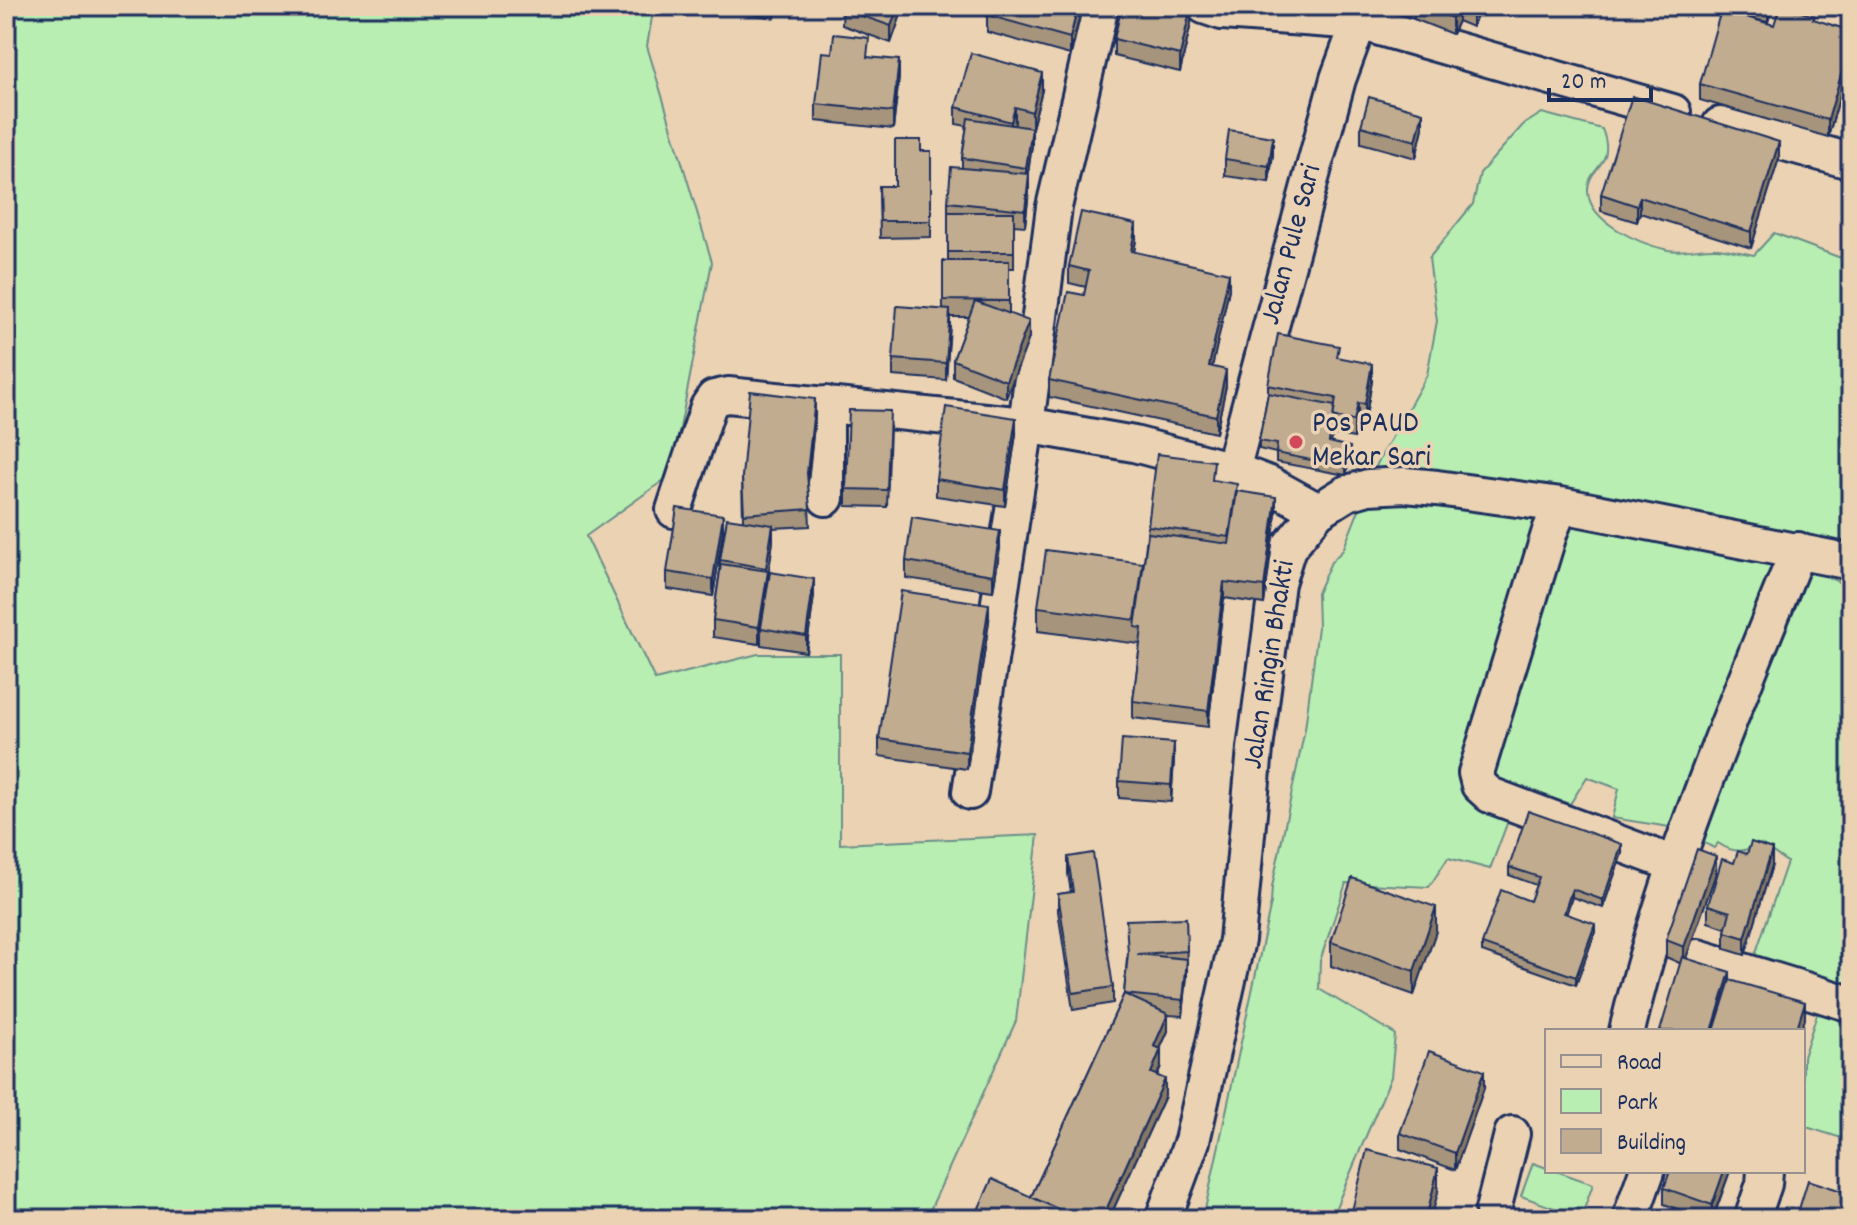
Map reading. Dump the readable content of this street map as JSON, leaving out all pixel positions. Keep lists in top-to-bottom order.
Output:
{
  "streets": {
    "street": ["Jalan Pule Sari", "Jalan Ringin Bhakti"]
  },
  "places": ["Pos PAUD Mekar Sari"],
  "legend": ["Road", "Park", "Building"],
  "scale_bar": "20 m"
}
